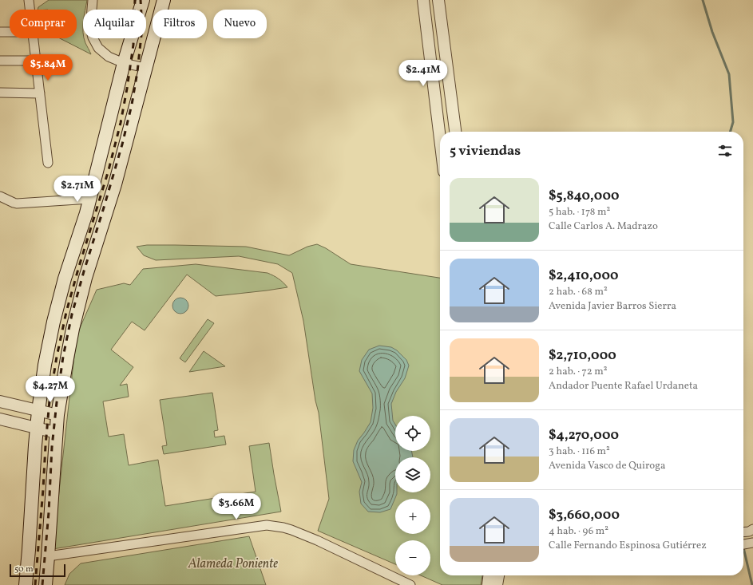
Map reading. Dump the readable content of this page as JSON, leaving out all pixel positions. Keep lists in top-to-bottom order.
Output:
{
  "parks": ["Alameda Poniente"],
  "scale_bar": "50 m",
  "page": {
    "chip": [
      "Comprar",
      "Alquilar",
      "Filtros",
      "Nuevo"
    ],
    "price": [
      "$5.84M",
      "$2.41M",
      "$2.71M",
      "$4.27M",
      "$3.66M"
    ],
    "heading": "5 viviendas",
    "list": [
      {
        "name": "$5,840,000",
        "note": "5 hab. · 178 m² · Calle Carlos A. Madrazo"
      },
      {
        "name": "$2,410,000",
        "note": "2 hab. · 68 m² · Avenida Javier Barros Sierra"
      },
      {
        "name": "$2,710,000",
        "note": "2 hab. · 72 m² · Andador Puente Rafael Urdaneta"
      },
      {
        "name": "$4,270,000",
        "note": "3 hab. · 116 m² · Avenida Vasco de Quiroga"
      },
      {
        "name": "$3,660,000",
        "note": "4 hab. · 96 m² · Calle Fernando Espinosa Gutiérrez"
      }
    ],
    "map_buttons": ["+", "−"],
    "scale": "50 m"
  }
}
